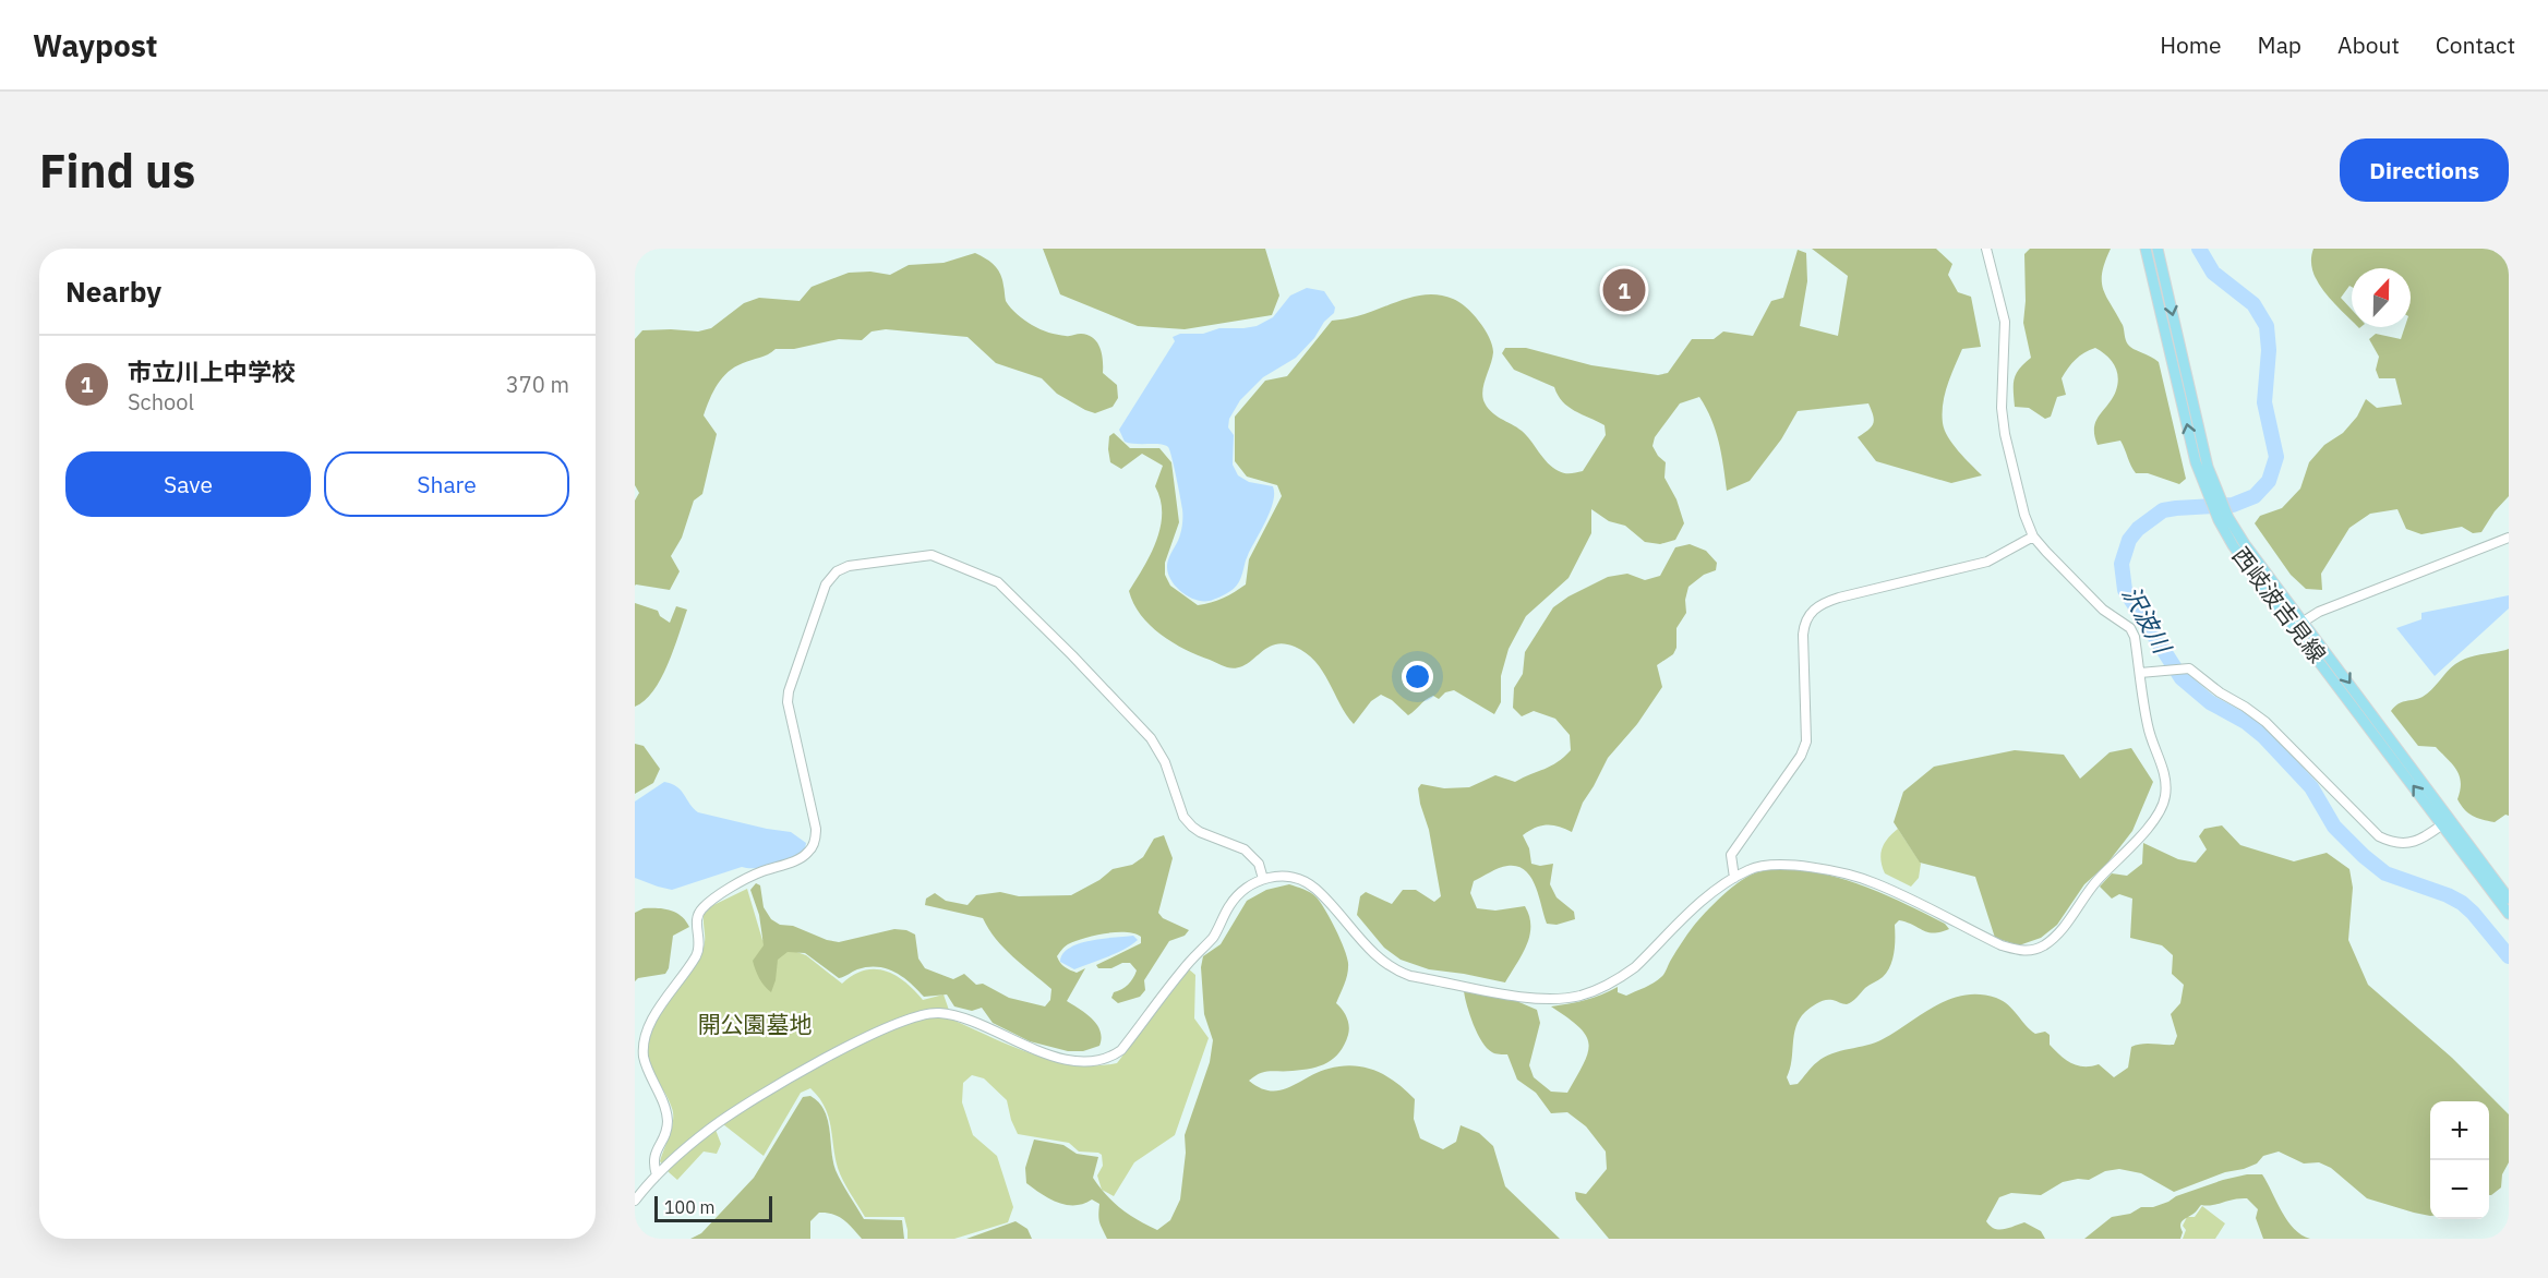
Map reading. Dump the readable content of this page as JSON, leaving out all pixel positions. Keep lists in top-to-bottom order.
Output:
{
  "streets": {
    "main road": ["西岐波吉見線"]
  },
  "water": ["沢波川"],
  "parks": ["開公園墓地"],
  "scale_bar": "100 m",
  "north": "top",
  "page": {
    "header": "Waypost",
    "nav": [
      "Home",
      "Map",
      "About",
      "Contact"
    ],
    "buttons": [
      "Directions",
      ["Save", "Share"]
    ],
    "title": "Find us",
    "heading": "Nearby",
    "pins": "1",
    "list": [
      {
        "mark": "1",
        "name": "市立川上中学校",
        "note": "School",
        "value": "370 m"
      }
    ],
    "map_buttons": ["+", "−"],
    "scale": "100 m"
  }
}
